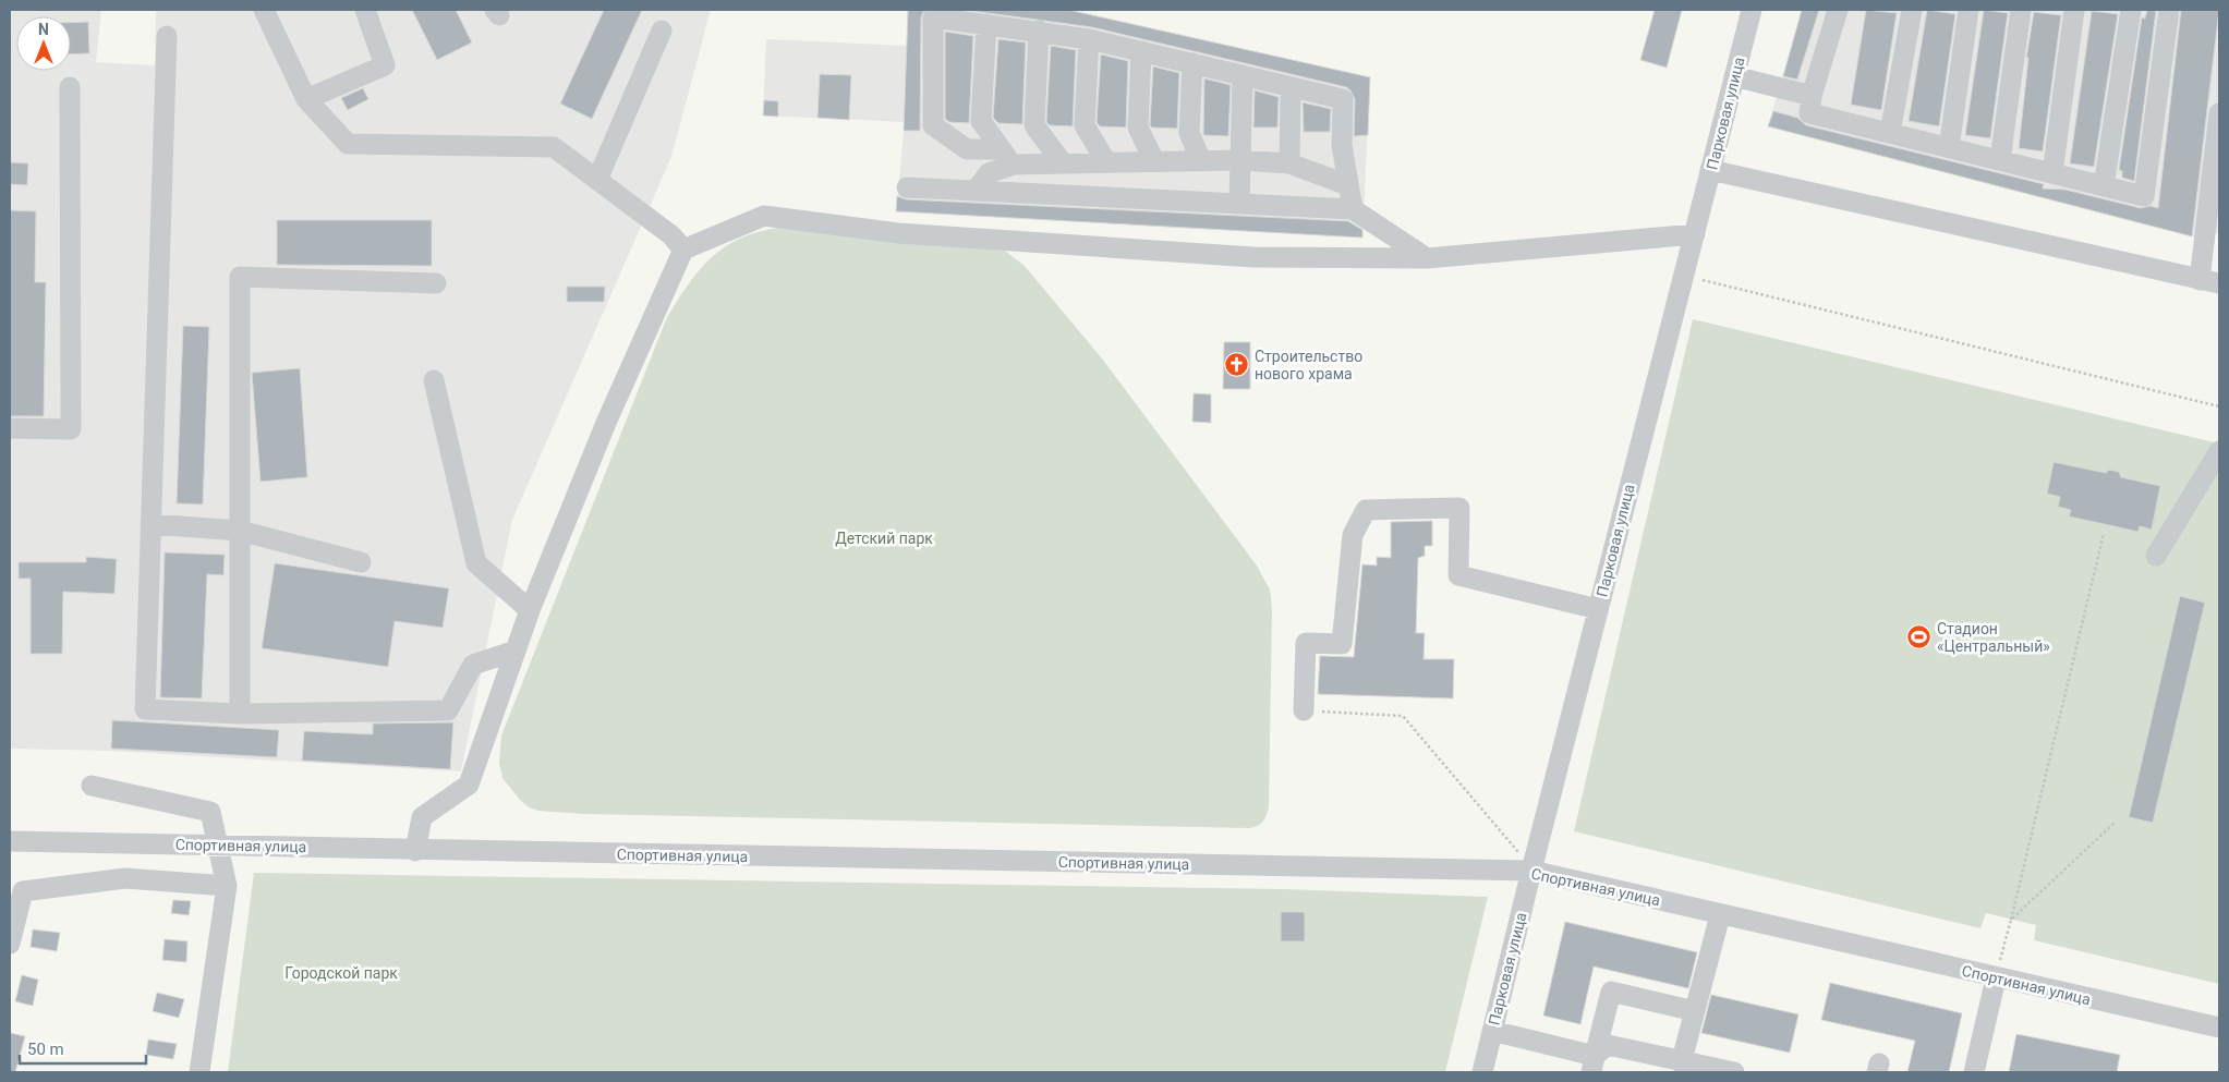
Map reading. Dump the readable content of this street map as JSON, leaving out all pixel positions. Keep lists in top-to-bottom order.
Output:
{
  "streets": {
    "street": ["Парковая улица", "Спортивная улица"]
  },
  "crossings": [
    ["Парковая улица", "Спортивная улица"]
  ],
  "parks": ["Детский парк", "Городской парк"],
  "places": {
    "church": ["Строительство нового храма"],
    "sports": ["Стадион «Центральный»"]
  },
  "scale_bar": "50 m",
  "north": "top"
}
